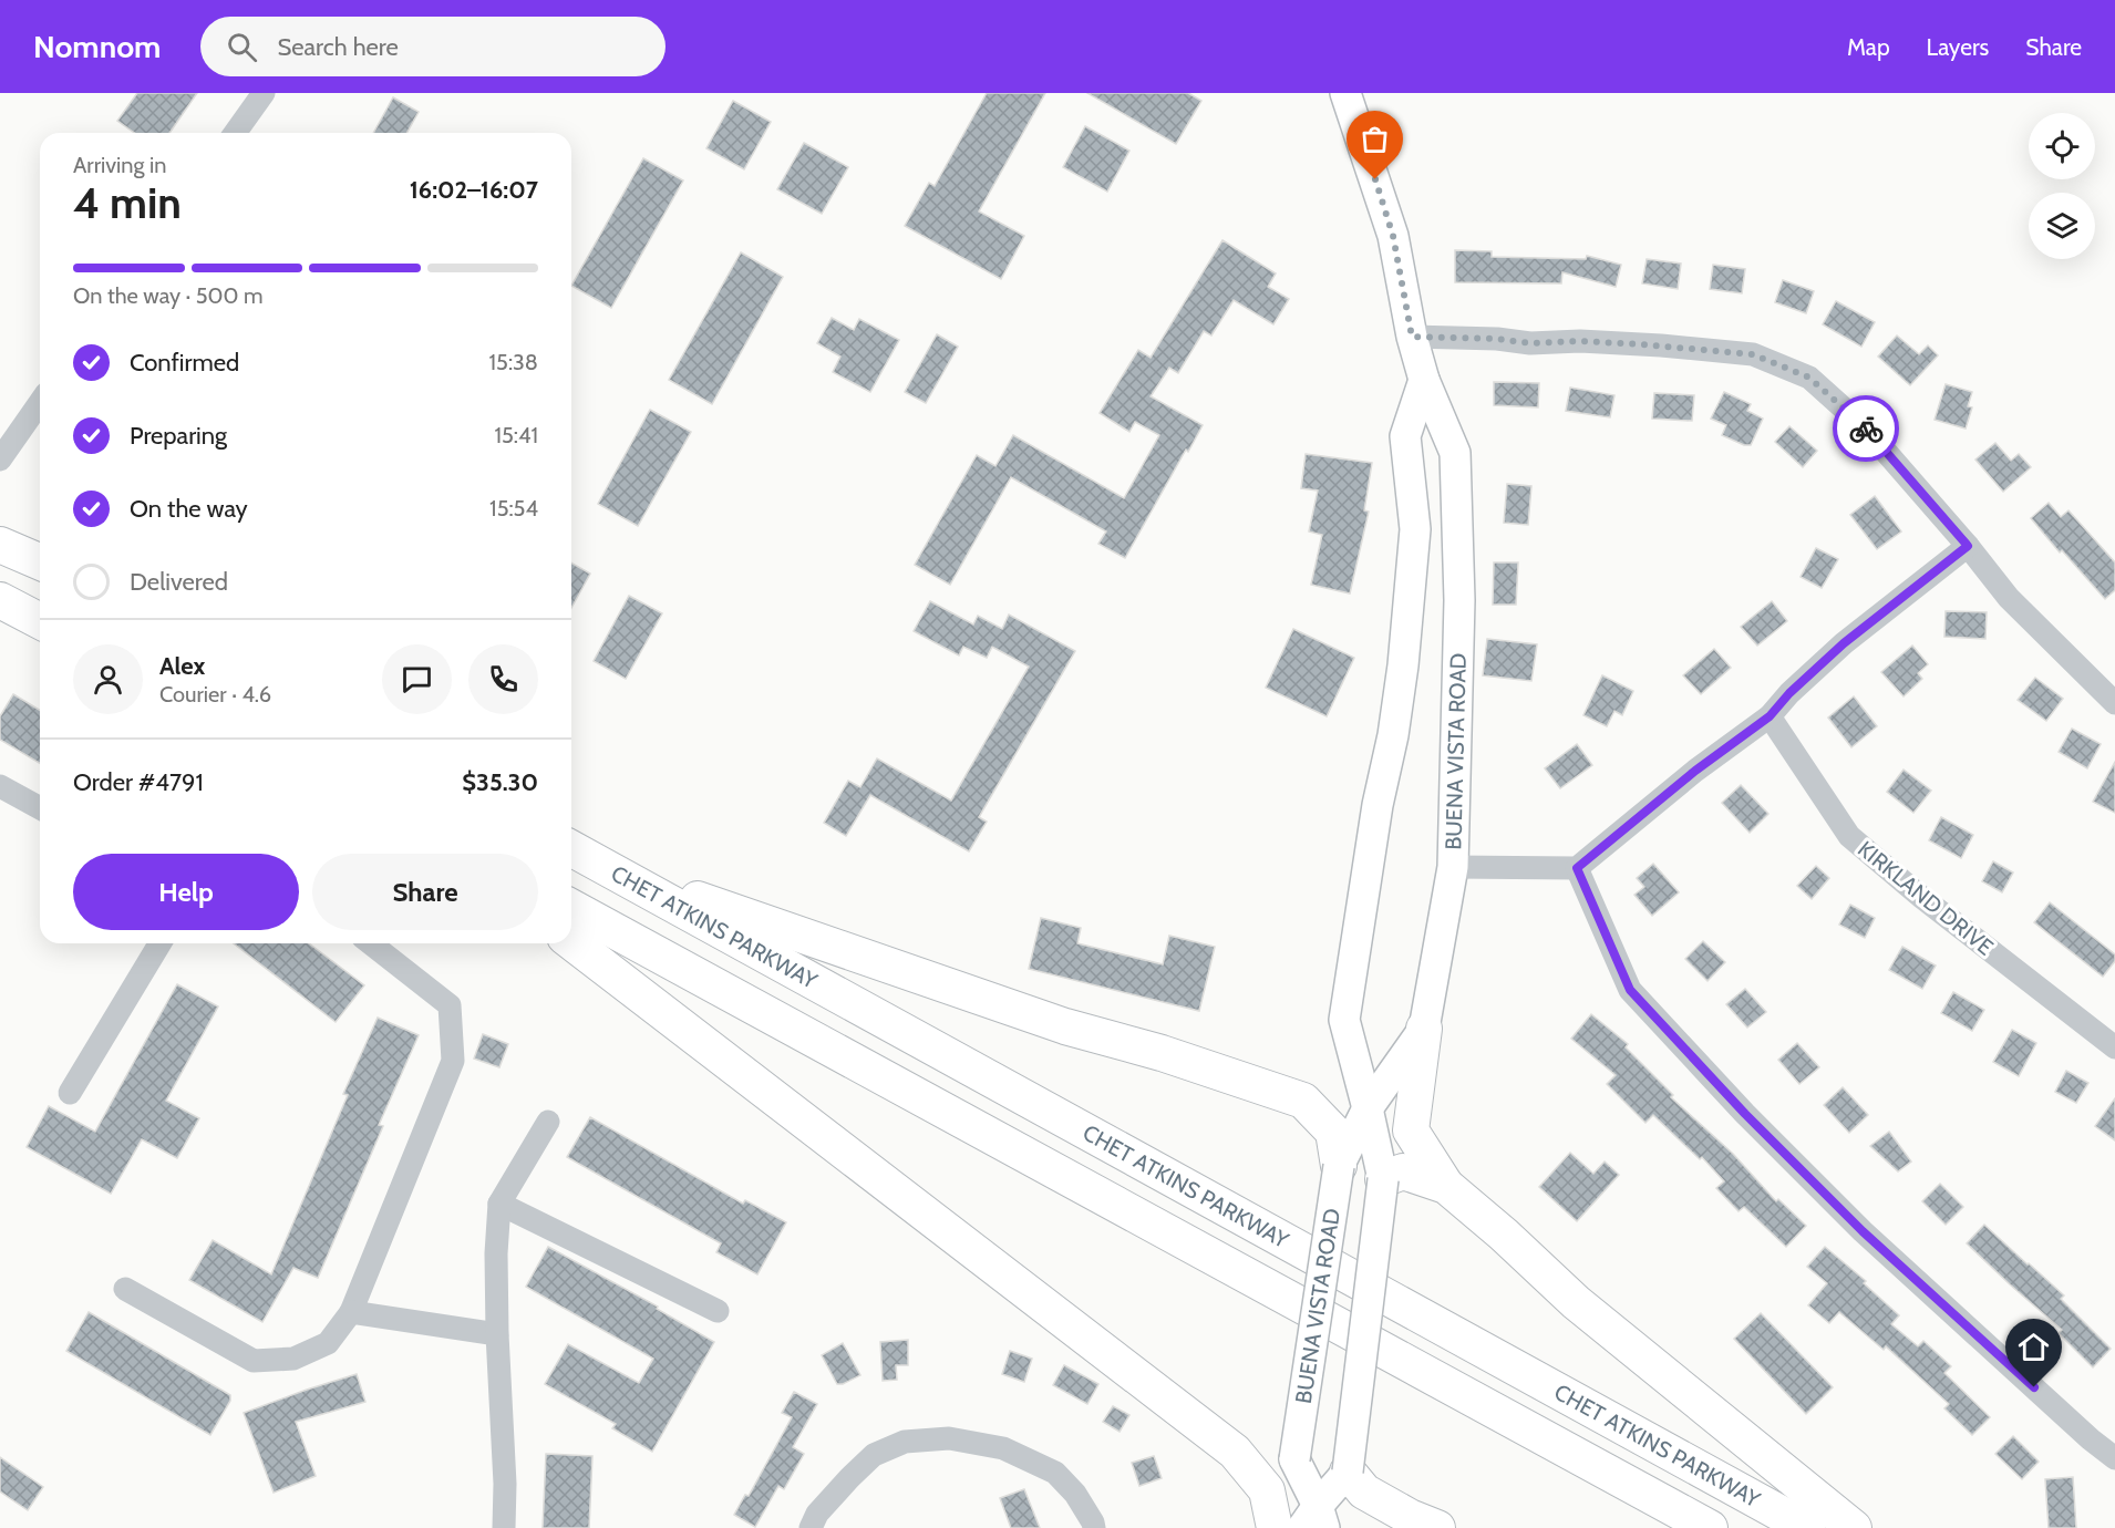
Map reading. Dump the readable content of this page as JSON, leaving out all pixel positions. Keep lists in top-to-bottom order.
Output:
{
  "streets": {
    "highway": ["CHET ATKINS PARKWAY"],
    "main road": ["BUENA VISTA ROAD"],
    "street": ["KIRKLAND DRIVE"]
  },
  "page": {
    "header": "Nomnom",
    "search": "Search here",
    "nav": ["Map", "Layers", "Share"],
    "heading": ["4 min", "Arriving in", "16:02–16:07"],
    "panel": [
      "Alex",
      "Courier · 4.6",
      "Order #4791",
      "$35.30"
    ],
    "bar": "On the way · 500 m",
    "list": [
      ["Confirmed", "15:38"],
      ["Preparing", "15:41"],
      ["On the way", "15:54"],
      "Delivered"
    ],
    "buttons": ["Help", "Share"]
  }
}
